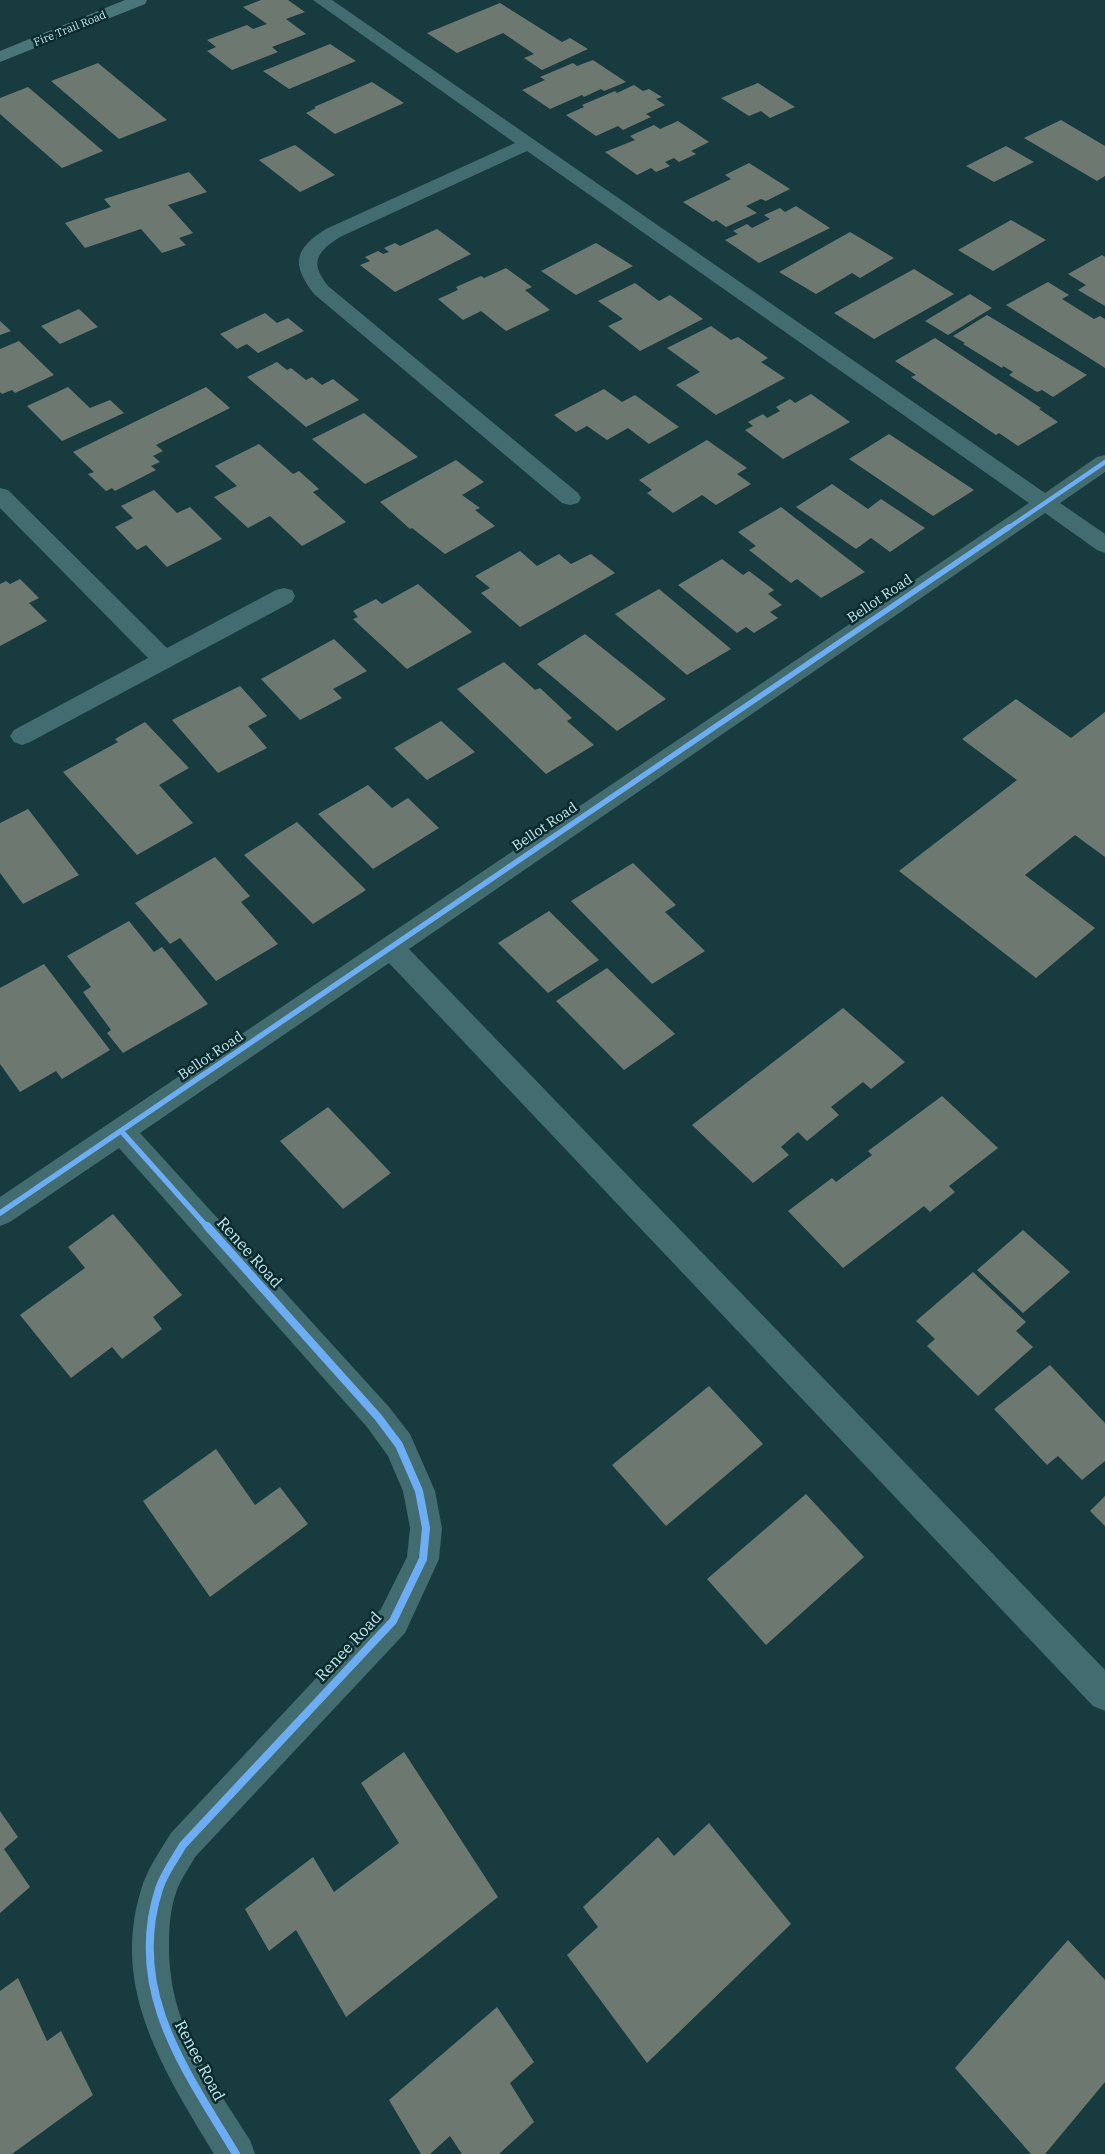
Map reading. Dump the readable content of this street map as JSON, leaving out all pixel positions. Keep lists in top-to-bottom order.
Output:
{
  "streets": {
    "main road": ["Fire Trail Road"],
    "street": ["Bellot Road", "Renee Road"]
  },
  "crossings": [
    ["Bellot Road", "Renee Road"]
  ]
}
